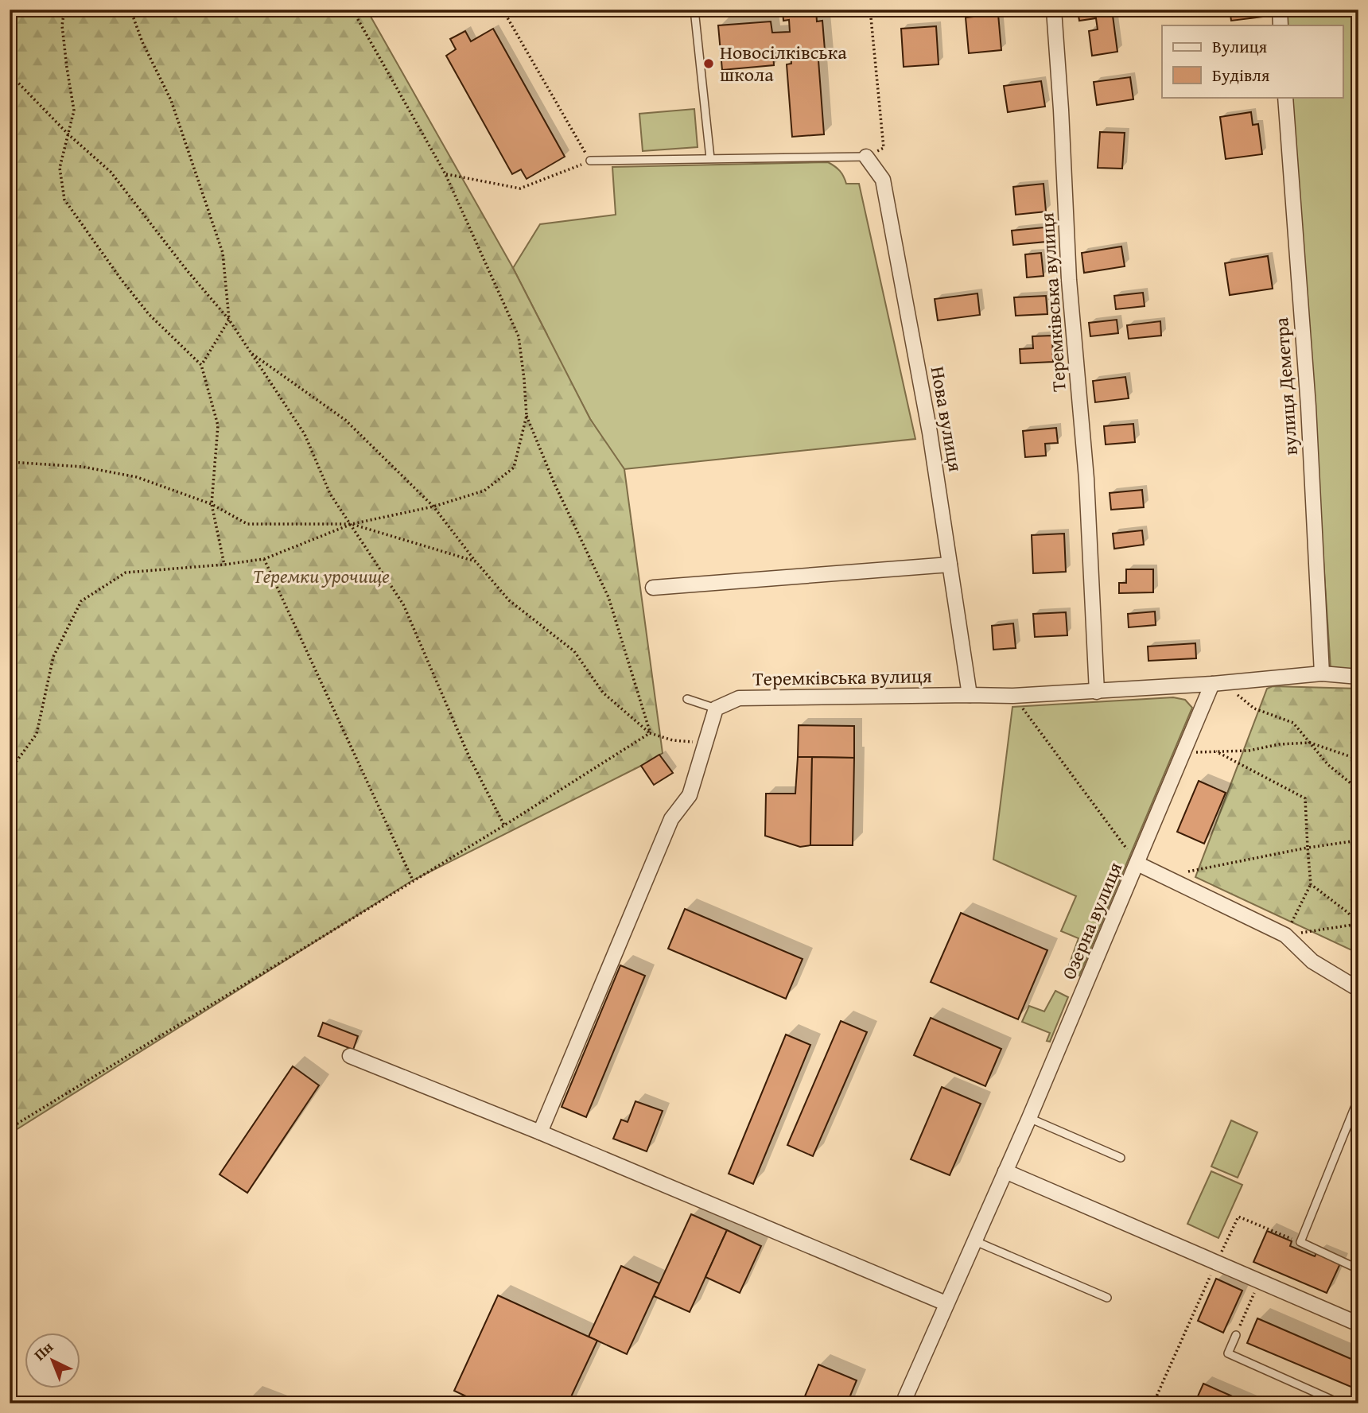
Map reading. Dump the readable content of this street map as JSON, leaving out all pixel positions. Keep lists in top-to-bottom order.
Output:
{
  "streets": {
    "street": [
      "Теремківська вулиця",
      "вулиця Деметра",
      "Нова вулиця",
      "Озерна вулиця"
    ]
  },
  "crossings": [
    ["Теремківська вулиця", "вулиця Деметра"],
    ["Теремківська вулиця", "Нова вулиця"],
    ["Теремківська вулиця", "Озерна вулиця"]
  ],
  "parks": ["Теремки урочище"],
  "places": ["Новосілківська школа"],
  "legend": ["Вулиця", "Будівля"],
  "north": "top left"
}
